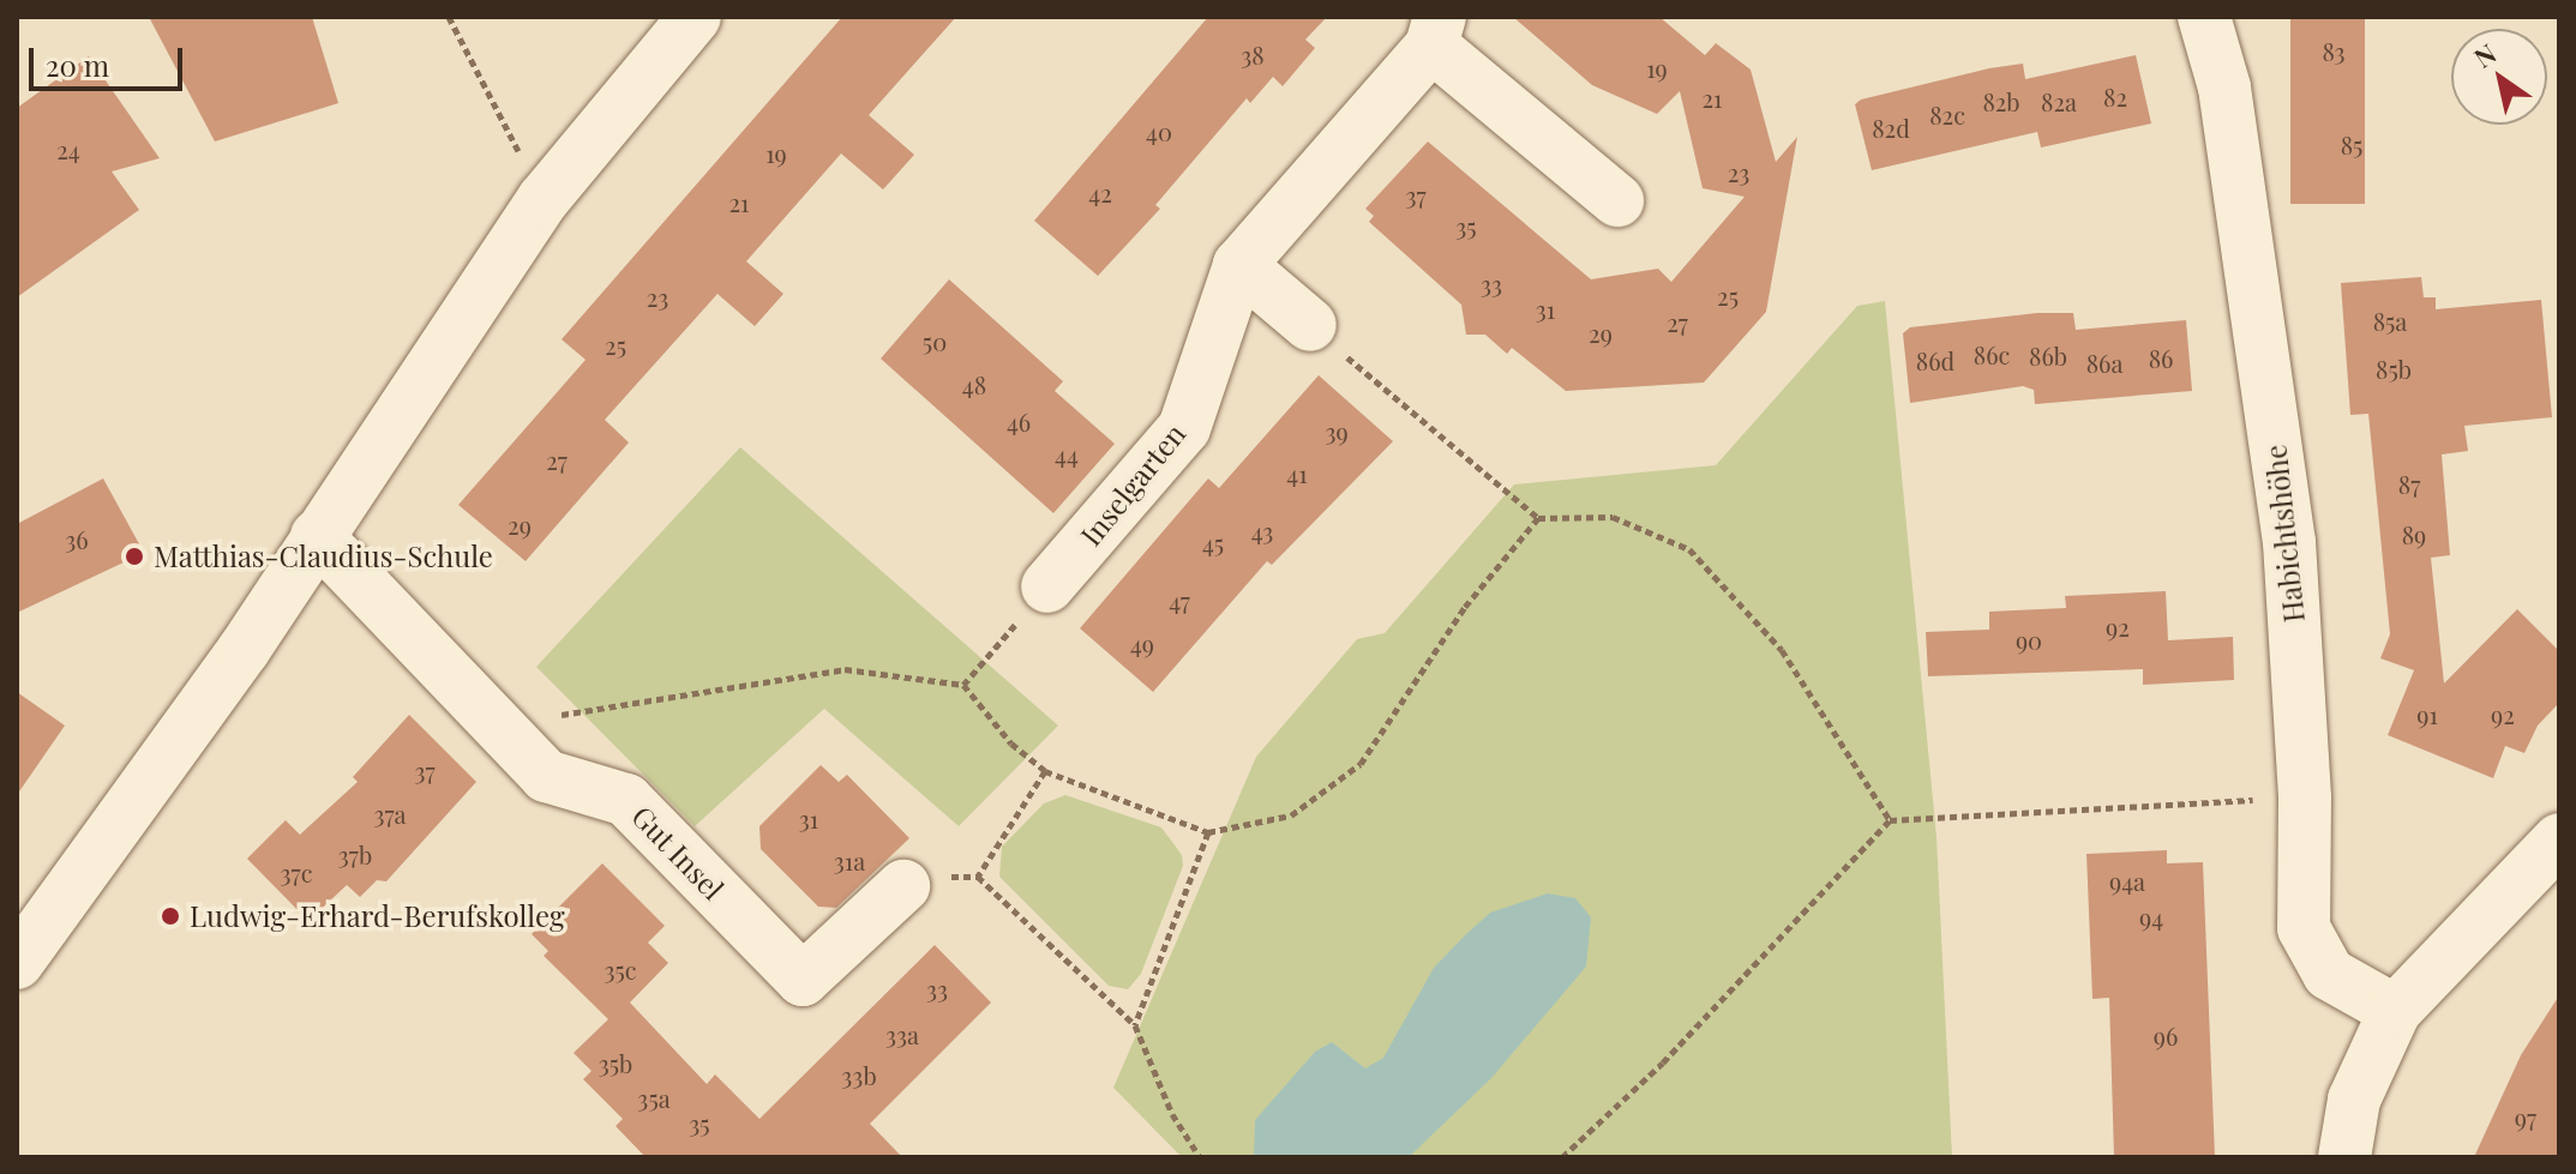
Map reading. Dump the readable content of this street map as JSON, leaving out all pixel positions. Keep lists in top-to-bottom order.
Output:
{
  "streets": {
    "street": ["Inselgarten", "Habichtshöhe", "Gut Insel"]
  },
  "places": ["Matthias-Claudius-Schule", "Ludwig-Erhard-Berufskolleg"],
  "house_numbers": [
    "83",
    "38",
    "19",
    "82",
    "21",
    "82b",
    "82a",
    "82c",
    "82d",
    "40",
    "85",
    "24",
    "19",
    "23",
    "42",
    "37",
    "21",
    "35",
    "33",
    "25",
    "23",
    "31",
    "85a",
    "27",
    "29",
    "50",
    "25",
    "86c",
    "86b",
    "86",
    "86d",
    "86a",
    "85b",
    "48",
    "46",
    "39",
    "44",
    "27",
    "41",
    "87",
    "29",
    "43",
    "89",
    "36",
    "45",
    "47",
    "92",
    "90",
    "49",
    "91",
    "92",
    "37",
    "37a",
    "31",
    "37b",
    "31a",
    "37c",
    "94a",
    "94",
    "35c",
    "33",
    "33a",
    "96",
    "35b",
    "33b",
    "35a",
    "97",
    "35"
  ],
  "scale_bar": "20 m",
  "north": "top left"
}
